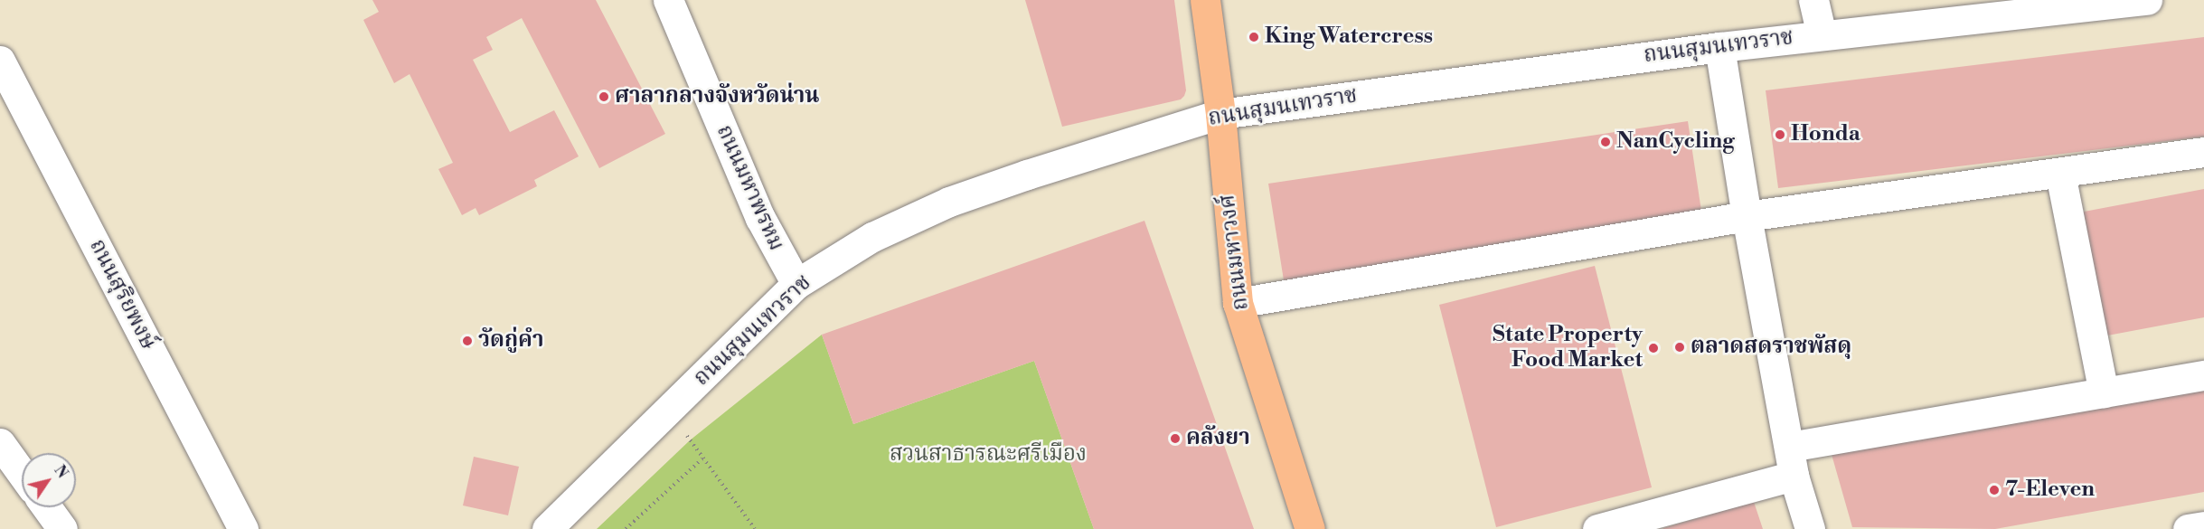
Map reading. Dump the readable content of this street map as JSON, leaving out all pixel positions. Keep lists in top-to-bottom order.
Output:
{
  "streets": {
    "main road": ["ถนนมหาวงศ์"],
    "street": ["ถนนสุมนเทวราช", "ถนนมหาพรหม", "ถนนสุริยพงษ์"]
  },
  "crossings": [
    ["ถนนสุมนเทวราช", "ถนนมหาพรหม"],
    ["ถนนสุมนเทวราช", "ถนนมหาวงศ์"]
  ],
  "parks": ["สวนสาธารณะศรีเมือง"],
  "places": [
    "King Watercress",
    "ศาลากลางจังหวัดน่าน",
    "Honda",
    "NanCycling",
    "วัดกู่คำ",
    "ตลาดสดราชพัสดุ",
    "State Property Food Market",
    "คลังยา",
    "7-Eleven"
  ],
  "north": "top right"
}
